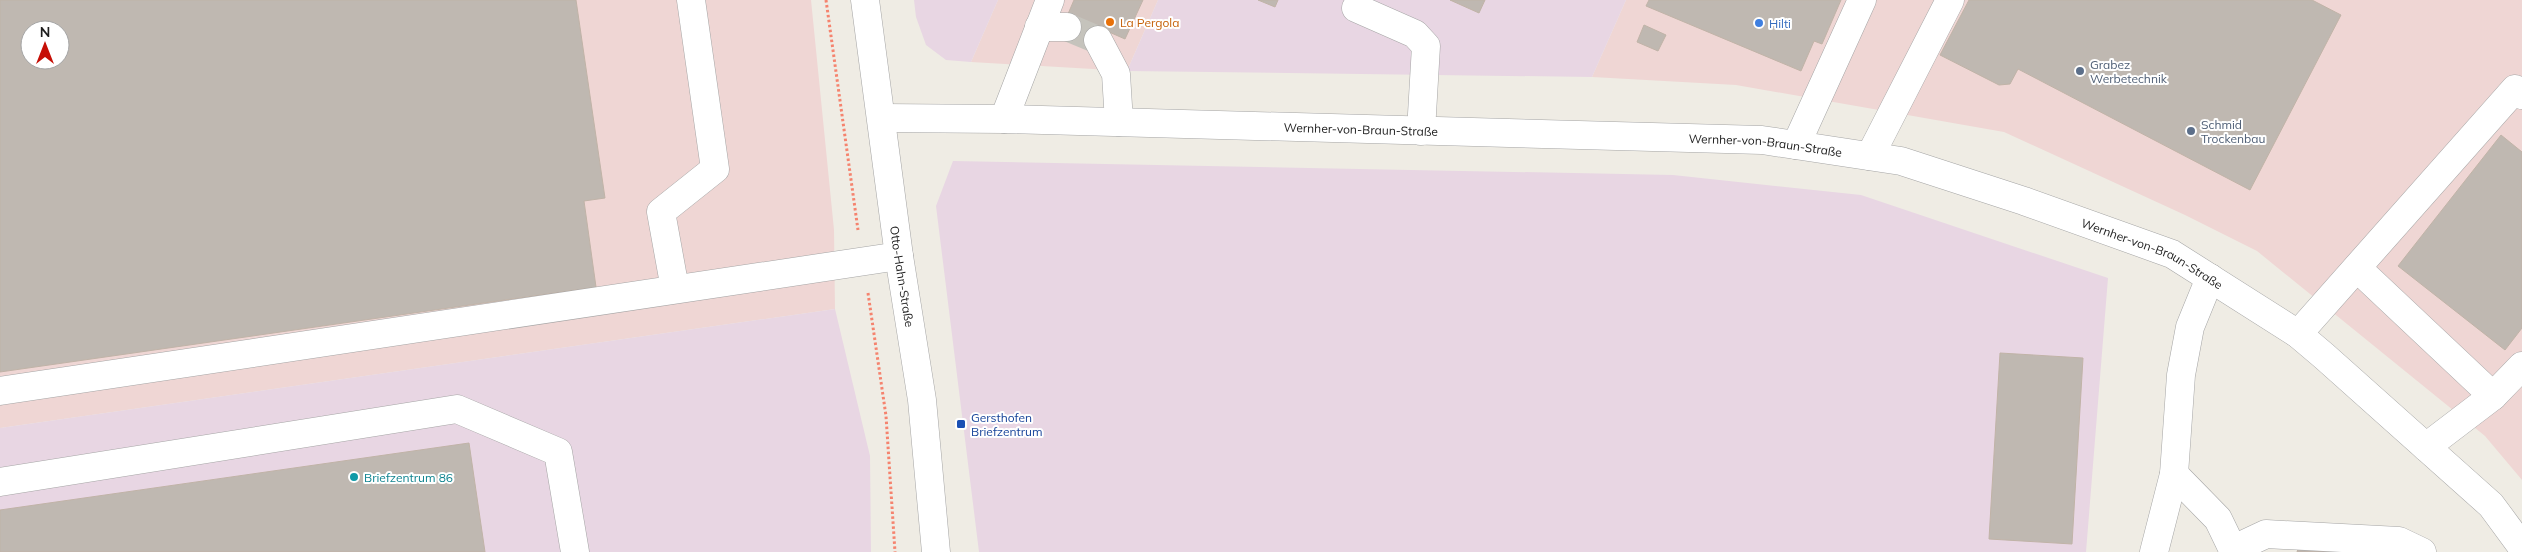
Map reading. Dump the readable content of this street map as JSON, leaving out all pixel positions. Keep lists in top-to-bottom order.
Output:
{
  "streets": {
    "street": ["Wernher-von-Braun-Straße", "Otto-Hahn-Straße"]
  },
  "crossings": [
    ["Wernher-von-Braun-Straße", "Otto-Hahn-Straße"]
  ],
  "places": {
    "other": [
      "La Pergola",
      "Hilti",
      "Grabez Werbetechnik",
      "Schmid Trockenbau",
      "Briefzentrum 86"
    ],
    "transit": ["Gersthofen Briefzentrum"]
  },
  "north": "top"
}
